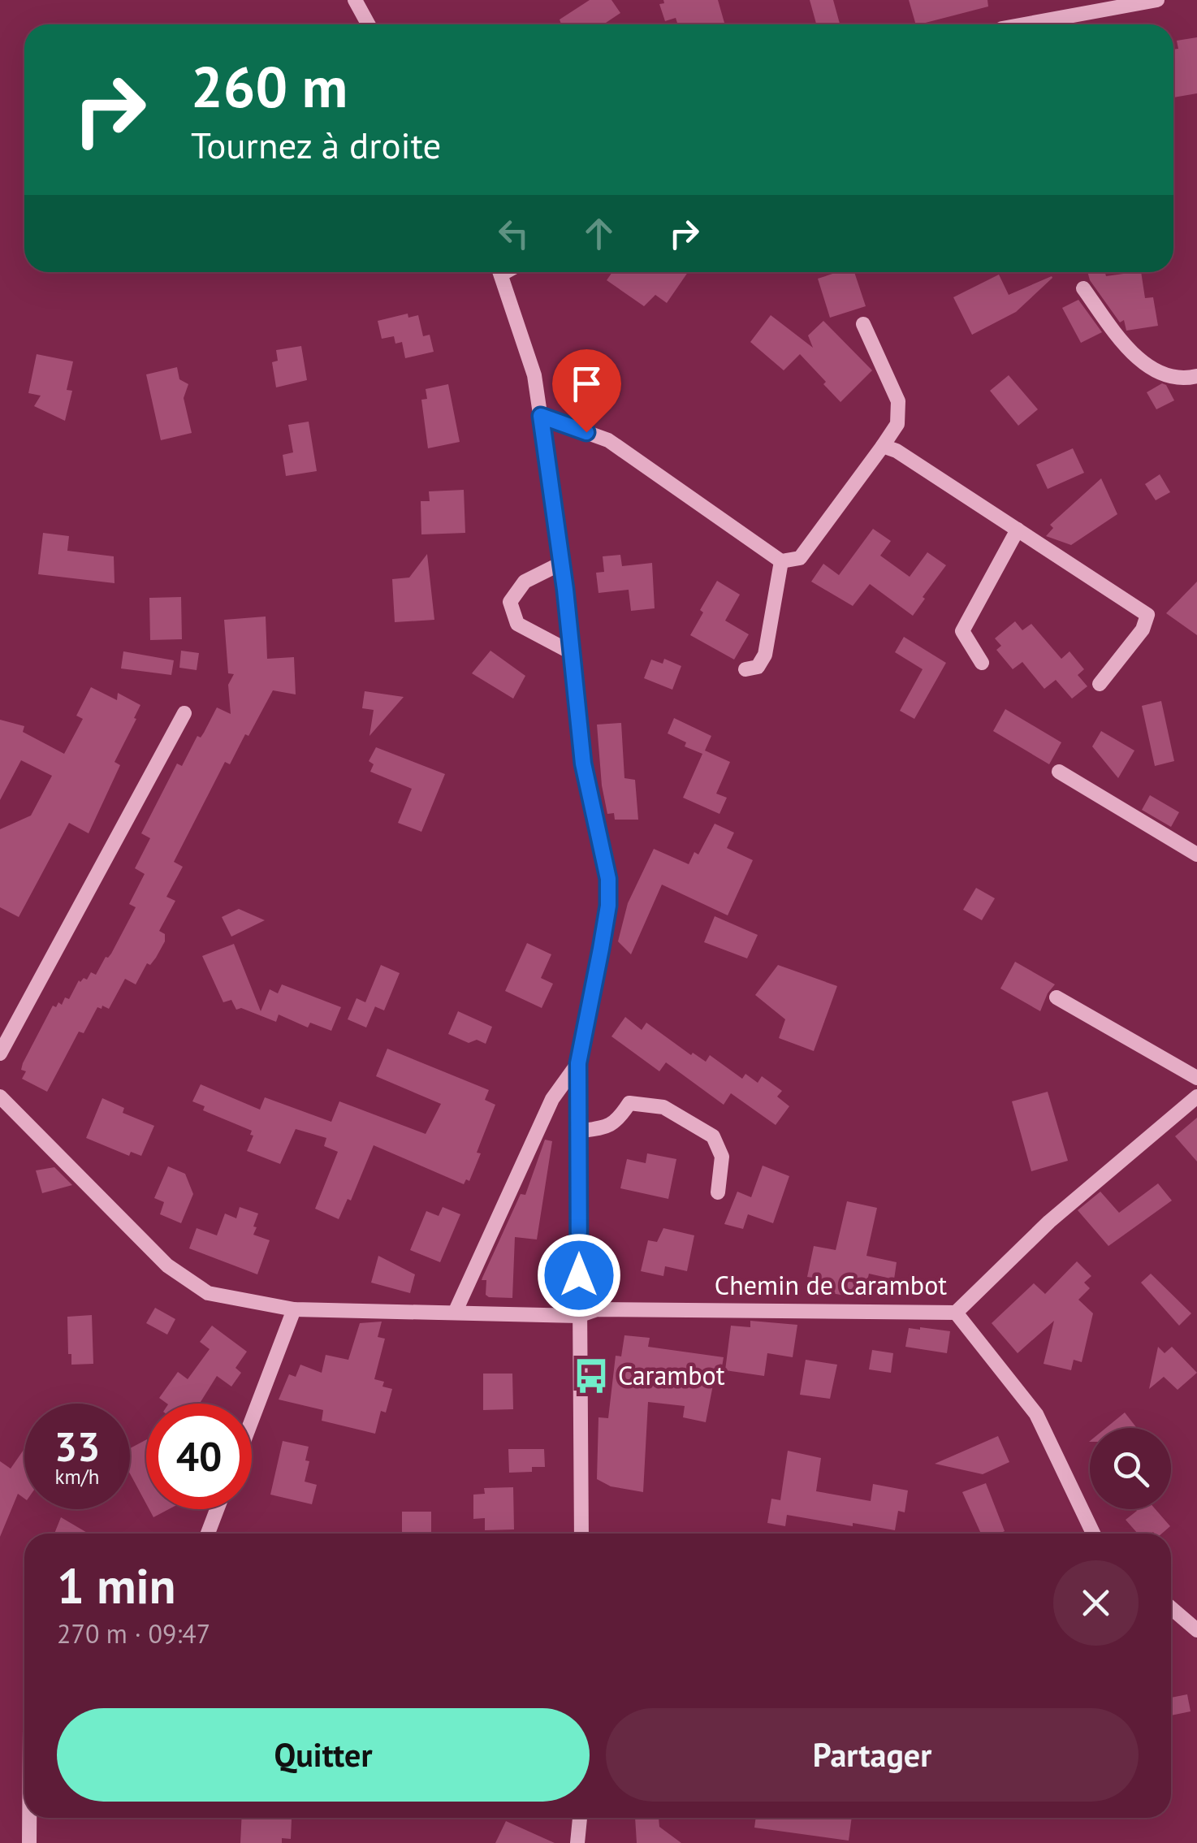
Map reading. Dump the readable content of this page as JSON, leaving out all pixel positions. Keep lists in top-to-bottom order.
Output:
{
  "streets": {
    "street": ["Chemin de Carambot"]
  },
  "places": {
    "bus stop": ["Carambot"]
  },
  "page": {
    "turn": ["260 m", "Tournez à droite"],
    "speed": "33 km/h",
    "limit": "40",
    "heading": ["1 min", "270 m · 09:47"],
    "buttons": ["Quitter", "Partager"]
  }
}
